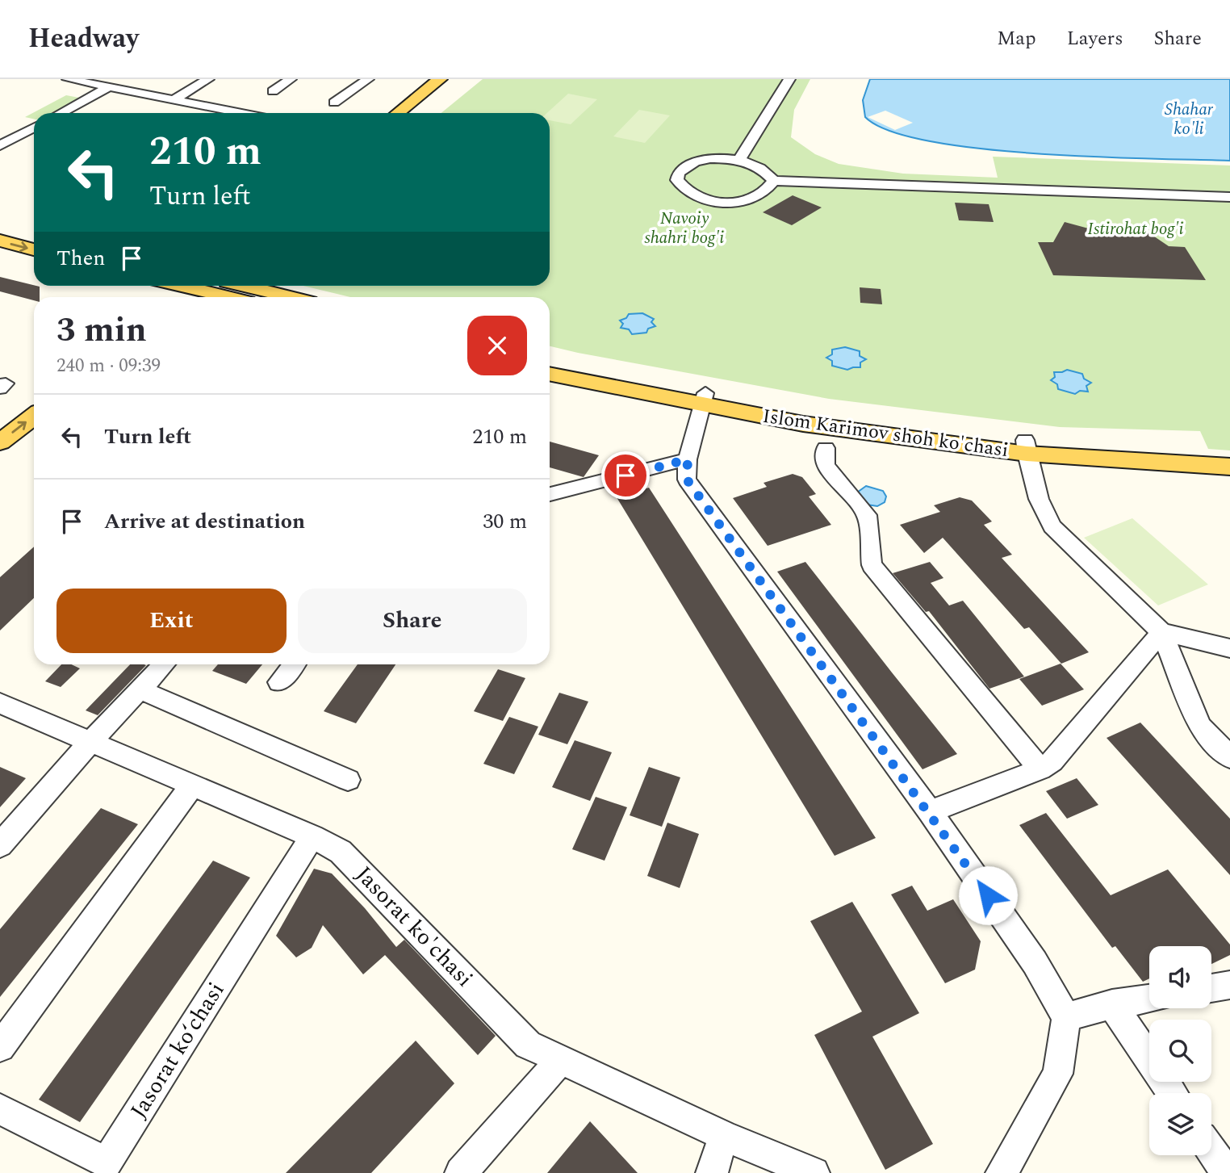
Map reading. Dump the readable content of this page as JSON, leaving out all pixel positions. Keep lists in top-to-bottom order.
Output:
{
  "streets": {
    "main road": ["Islom Karimov shoh ko'chasi"],
    "street": ["Jasorat ko'chasi", "Jasorat ko‘chasi"]
  },
  "crossings": [
    ["Jasorat ko'chasi", "Jasorat ko‘chasi"]
  ],
  "water": ["Shahar ko'li"],
  "parks": ["Navoiy shahri bog'i", "Istirohat bog'i"],
  "page": {
    "header": "Headway",
    "nav": ["Map", "Layers", "Share"],
    "turn": ["210 m", "Turn left"],
    "then": "Then",
    "heading": ["3 min", "240 m · 09:39"],
    "list": [
      {
        "name": "Turn left",
        "value": "210 m"
      },
      {
        "name": "Arrive at destination",
        "value": "30 m"
      }
    ],
    "buttons": ["Exit", "Share"]
  }
}
